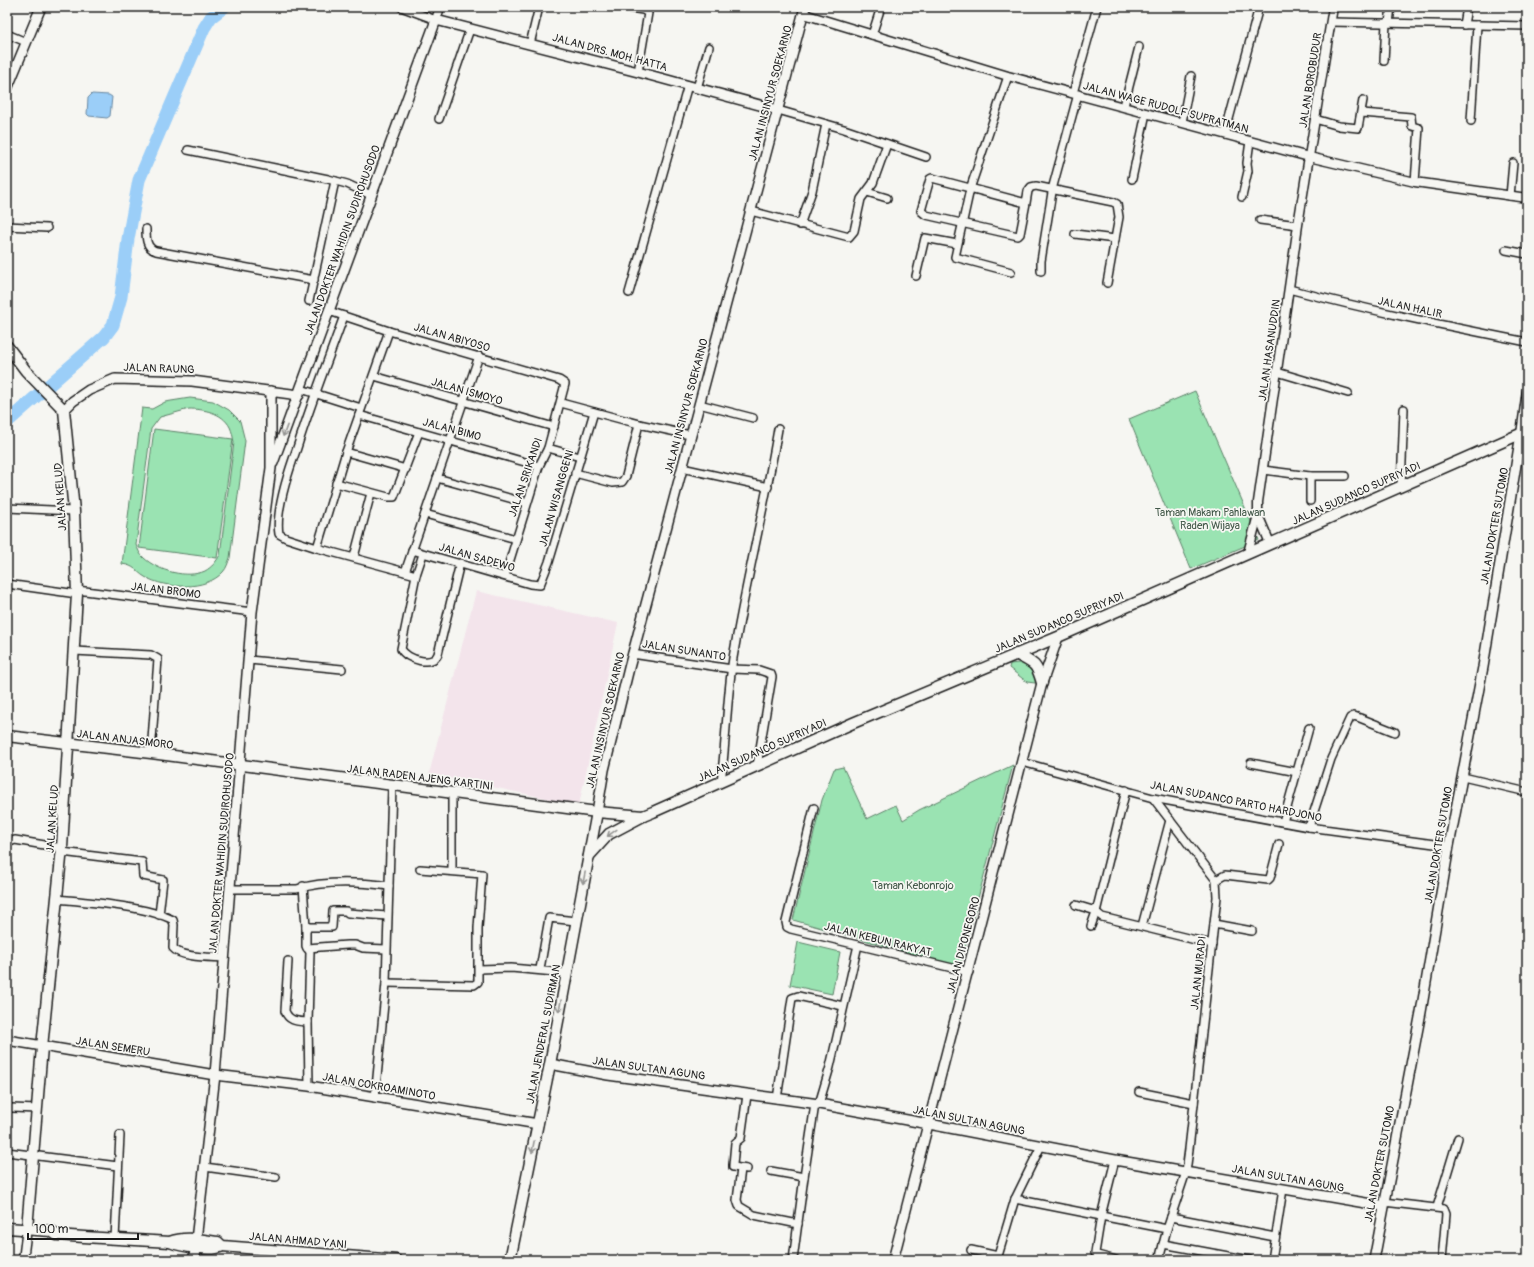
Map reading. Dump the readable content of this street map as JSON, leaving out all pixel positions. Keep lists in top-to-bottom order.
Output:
{
  "streets": {
    "main road": [
      "JALAN DRS. MOH. HATTA",
      "JALAN INSINYUR SOEKARNO",
      "JALAN DOKTER WAHIDIN SUDIROHUSODO",
      "JALAN RAUNG",
      "JALAN SUDANCO SUPRIYADI",
      "JALAN KELUD",
      "JALAN DOKTER SUTOMO",
      "JALAN ANJASMORO",
      "JALAN RADEN AJENG KARTINI",
      "JALAN DIPONEGORO",
      "JALAN JENDERAL SUDIRMAN",
      "JALAN SEMERU",
      "JALAN SULTAN AGUNG",
      "JALAN COKROAMINOTO",
      "JALAN AHMAD YANI"
    ],
    "street": [
      "JALAN BOROBUDUR",
      "JALAN WAGE RUDOLF SUPRATMAN",
      "JALAN HALIR",
      "JALAN ABIYOSO",
      "JALAN HASANUDDIN",
      "JALAN ISMOYO",
      "JALAN BIMO",
      "JALAN SRIKANDI",
      "JALAN WISANGGENI",
      "JALAN SADEWO",
      "JALAN BROMO",
      "JALAN SUNANTO",
      "JALAN SUDANCO PARTO HARDJONO",
      "JALAN KEBUN RAKYAT",
      "JALAN MURADI"
    ]
  },
  "crossings": [
    ["JALAN DRS. MOH. HATTA", "JALAN INSINYUR SOEKARNO"],
    ["JALAN DRS. MOH. HATTA", "JALAN DOKTER WAHIDIN SUDIROHUSODO"],
    ["JALAN BOROBUDUR", "JALAN WAGE RUDOLF SUPRATMAN"],
    ["JALAN BOROBUDUR", "JALAN HASANUDDIN"],
    ["JALAN INSINYUR SOEKARNO", "JALAN WAGE RUDOLF SUPRATMAN"],
    ["JALAN INSINYUR SOEKARNO", "JALAN SUDANCO SUPRIYADI"],
    ["JALAN INSINYUR SOEKARNO", "JALAN SUNANTO"],
    ["JALAN INSINYUR SOEKARNO", "JALAN RADEN AJENG KARTINI"],
    ["JALAN INSINYUR SOEKARNO", "JALAN JENDERAL SUDIRMAN"],
    ["JALAN WAGE RUDOLF SUPRATMAN", "JALAN HASANUDDIN"],
    ["JALAN DOKTER WAHIDIN SUDIROHUSODO", "JALAN ABIYOSO"],
    ["JALAN DOKTER WAHIDIN SUDIROHUSODO", "JALAN RAUNG"],
    ["JALAN DOKTER WAHIDIN SUDIROHUSODO", "JALAN BIMO"],
    ["JALAN DOKTER WAHIDIN SUDIROHUSODO", "JALAN BROMO"],
    ["JALAN DOKTER WAHIDIN SUDIROHUSODO", "JALAN ANJASMORO"],
    ["JALAN DOKTER WAHIDIN SUDIROHUSODO", "JALAN RADEN AJENG KARTINI"],
    ["JALAN DOKTER WAHIDIN SUDIROHUSODO", "JALAN SEMERU"],
    ["JALAN DOKTER WAHIDIN SUDIROHUSODO", "JALAN COKROAMINOTO"],
    ["JALAN DOKTER WAHIDIN SUDIROHUSODO", "JALAN AHMAD YANI"],
    ["JALAN HALIR", "JALAN HASANUDDIN"],
    ["JALAN ABIYOSO", "JALAN SRIKANDI"],
    ["JALAN HASANUDDIN", "JALAN SUDANCO SUPRIYADI"],
    ["JALAN RAUNG", "JALAN BIMO"],
    ["JALAN RAUNG", "JALAN KELUD"],
    ["JALAN ISMOYO", "JALAN SRIKANDI"],
    ["JALAN BIMO", "JALAN SRIKANDI"],
    ["JALAN SRIKANDI", "JALAN SADEWO"],
    ["JALAN SUDANCO SUPRIYADI", "JALAN DOKTER SUTOMO"],
    ["JALAN SUDANCO SUPRIYADI", "JALAN SUNANTO"],
    ["JALAN SUDANCO SUPRIYADI", "JALAN RADEN AJENG KARTINI"],
    ["JALAN SUDANCO SUPRIYADI", "JALAN DIPONEGORO"],
    ["JALAN SUDANCO SUPRIYADI", "JALAN JENDERAL SUDIRMAN"],
    ["JALAN KELUD", "JALAN BROMO"],
    ["JALAN KELUD", "JALAN ANJASMORO"],
    ["JALAN KELUD", "JALAN SEMERU"],
    ["JALAN KELUD", "JALAN AHMAD YANI"],
    ["JALAN WISANGGENI", "JALAN SADEWO"],
    ["JALAN DOKTER SUTOMO", "JALAN SUDANCO PARTO HARDJONO"],
    ["JALAN DOKTER SUTOMO", "JALAN SULTAN AGUNG"],
    ["JALAN ANJASMORO", "JALAN RADEN AJENG KARTINI"],
    ["JALAN RADEN AJENG KARTINI", "JALAN JENDERAL SUDIRMAN"],
    ["JALAN SUDANCO PARTO HARDJONO", "JALAN DIPONEGORO"],
    ["JALAN KEBUN RAKYAT", "JALAN DIPONEGORO"],
    ["JALAN DIPONEGORO", "JALAN SULTAN AGUNG"],
    ["JALAN MURADI", "JALAN SULTAN AGUNG"],
    ["JALAN JENDERAL SUDIRMAN", "JALAN SULTAN AGUNG"],
    ["JALAN JENDERAL SUDIRMAN", "JALAN COKROAMINOTO"],
    ["JALAN SEMERU", "JALAN COKROAMINOTO"]
  ],
  "one_way": ["JALAN JENDERAL SUDIRMAN"],
  "parks": ["Taman Makam Pahlawan Raden Wijaya", "Taman Kebonrojo"],
  "scale_bar": "100 m"
}
